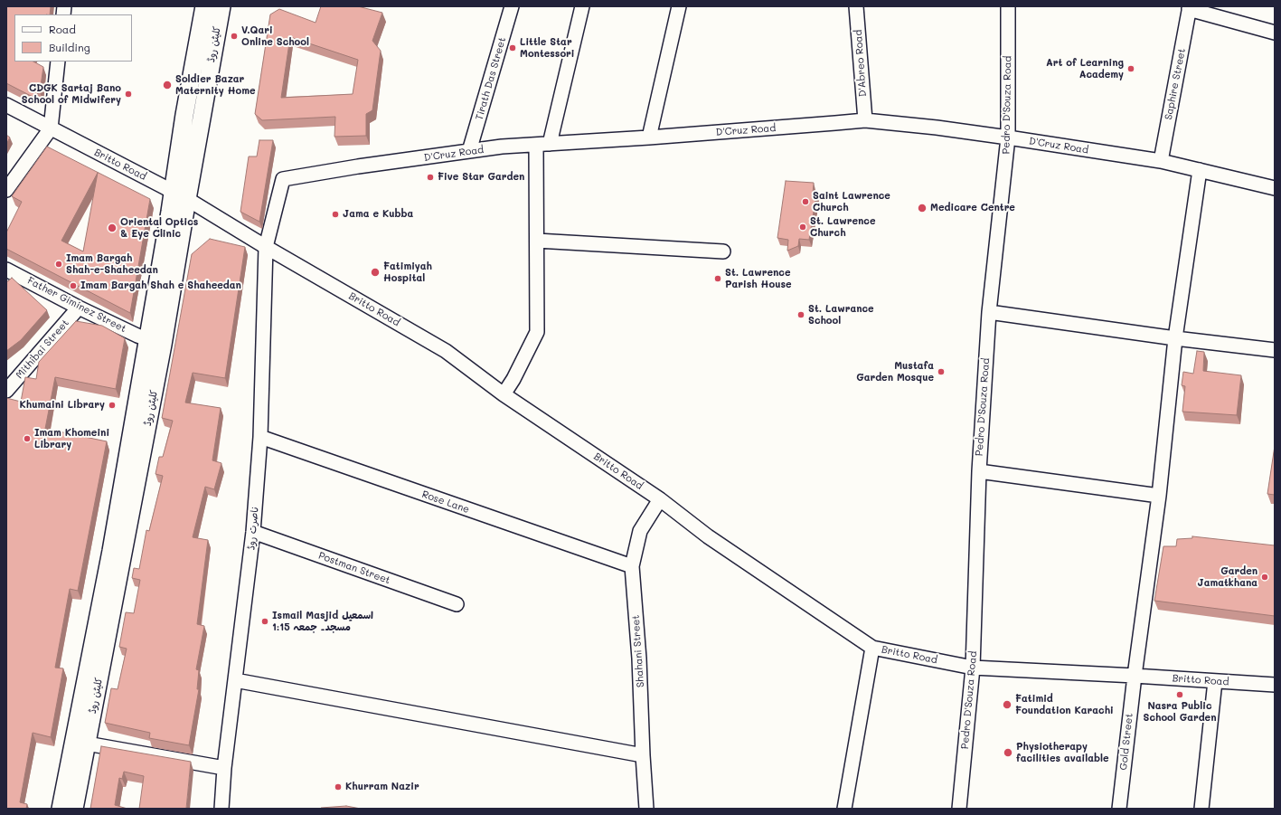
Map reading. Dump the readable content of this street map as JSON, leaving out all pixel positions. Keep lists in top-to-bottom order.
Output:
{
  "streets": {
    "main road": ["کلیٹن روڈ"],
    "street": [
      "D'Abreo Road",
      "Tirath Das Street",
      "Saphire Street",
      "Pedro D'Souza Road",
      "D'Cruz Road",
      "Britto Road",
      "Father Giminez Street",
      "Mithibai Street",
      "Rose Lane",
      "ناصرت روڈ",
      "Postman Street",
      "Shahani Street",
      "Gold Street"
    ]
  },
  "crossings": [
    ["کلیٹن روڈ", "Britto Road"],
    ["کلیٹن روڈ", "Father Giminez Street"],
    ["D'Abreo Road", "D'Cruz Road"],
    ["Tirath Das Street", "D'Cruz Road"],
    ["Saphire Street", "D'Cruz Road"],
    ["Pedro D'Souza Road", "D'Cruz Road"],
    ["Pedro D'Souza Road", "Britto Road"],
    ["D'Cruz Road", "Britto Road"],
    ["D'Cruz Road", "ناصرت روڈ"],
    ["D'Cruz Road", "Gold Street"],
    ["Britto Road", "ناصرت روڈ"],
    ["Britto Road", "Shahani Street"],
    ["Britto Road", "Gold Street"],
    ["Father Giminez Street", "Mithibai Street"],
    ["Rose Lane", "ناصرت روڈ"],
    ["Rose Lane", "Shahani Street"],
    ["ناصرت روڈ", "Postman Street"]
  ],
  "places": [
    "V.Qari Online School",
    "Little Star Montessori",
    "Art of Learning Academy",
    "Soldier Bazar Maternity Home",
    "CDGK Sartaj Bano School of Midwifery",
    "Five Star Garden",
    "Saint Lawrence Church",
    "Medicare Centre",
    "Jama e Kubba",
    "St. Lawrence Church",
    "Oriental Optics & Eye Clinic",
    "Imam Bargah Shah-e-Shaheedan",
    "Fatimiyah Hospital",
    "St. Lawrence Parish House",
    "Imam Bargah Shah e Shaheedan",
    "St. Lawrance School",
    "Mustafa Garden Mosque",
    "Khumaini Library",
    "Imam Khomeini Library",
    "Garden Jamatkhana",
    "Ismail Masjid اسمعیل مسجد۔ جمعہ 1:15",
    "Nasra Public School Garden",
    "Fatimid Foundation Karachi",
    "Physiotherapy facilities available",
    "Khurram Nazir"
  ],
  "legend": ["Road", "Building"]
}
